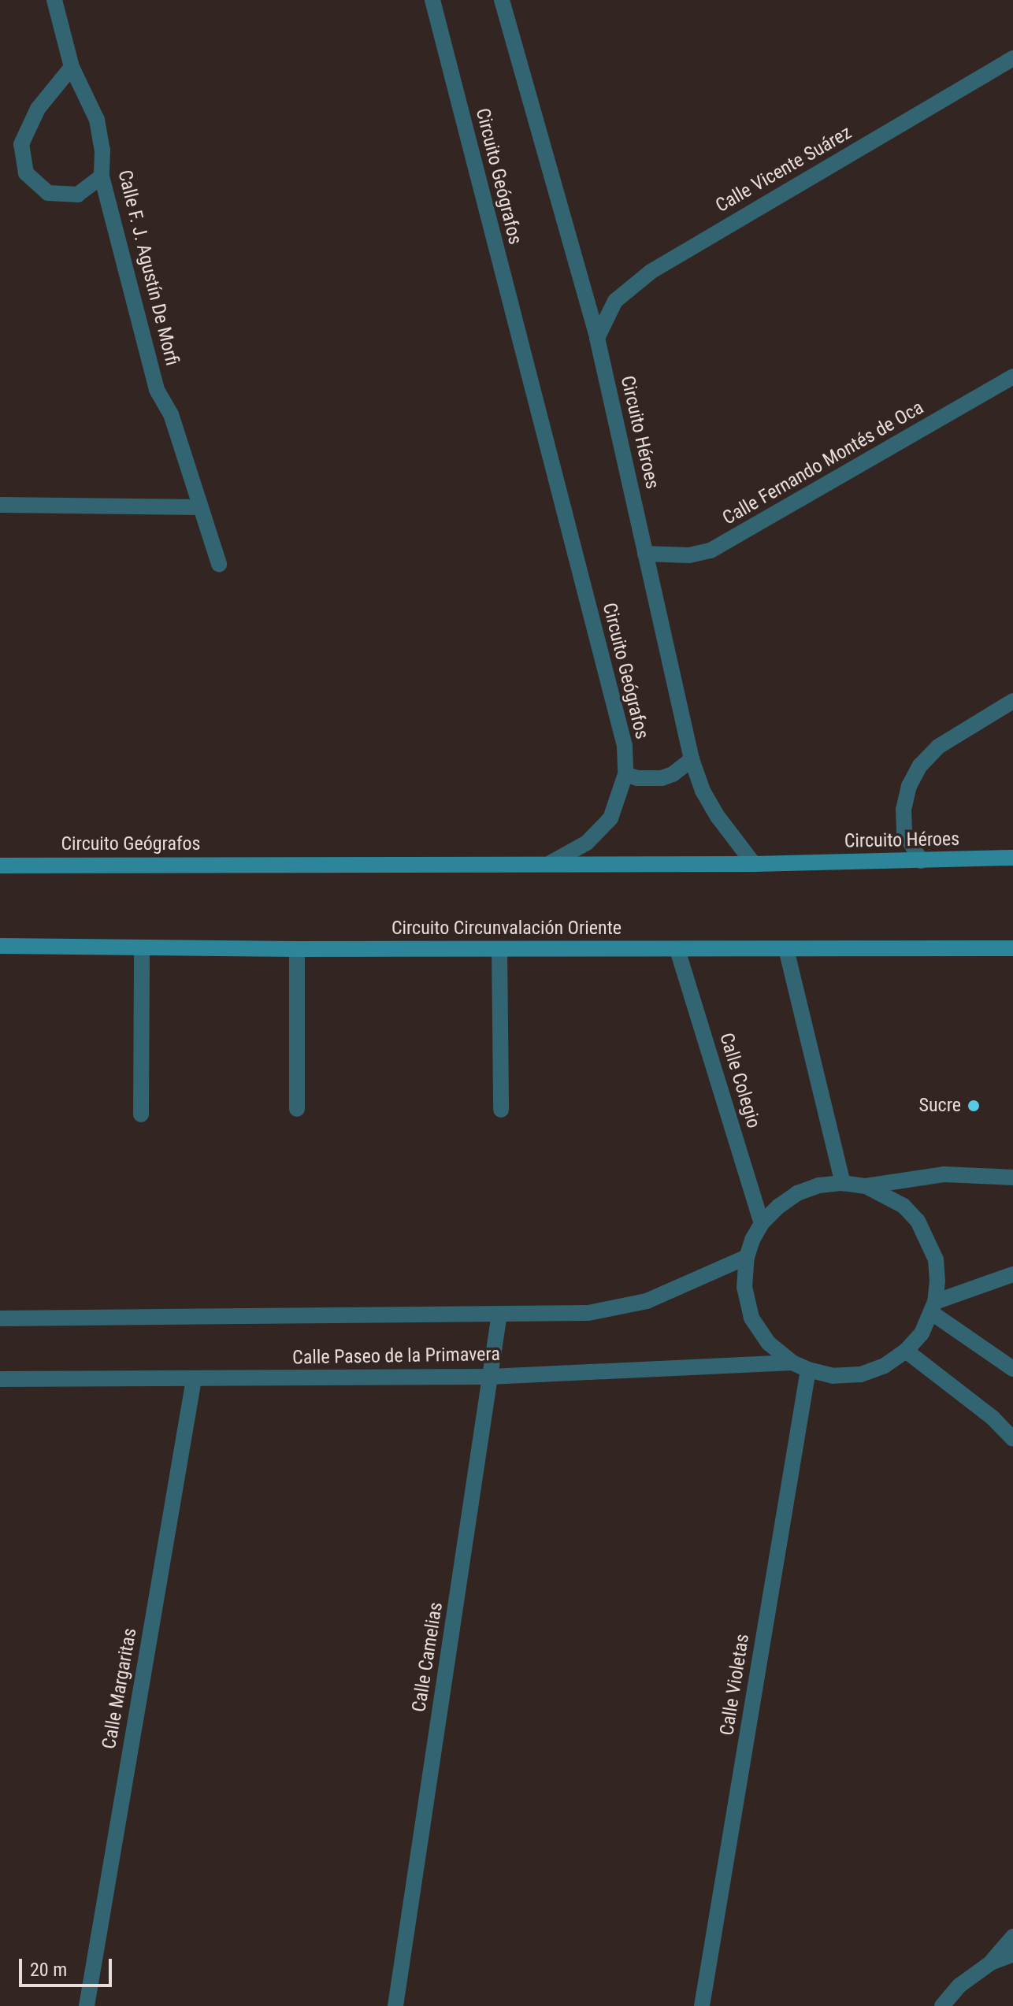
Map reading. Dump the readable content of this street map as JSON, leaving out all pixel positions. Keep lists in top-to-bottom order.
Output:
{
  "streets": {
    "main road": ["Circuito Geógrafos", "Circuito Héroes", "Circuito Circunvalación Oriente"],
    "street": [
      "Calle Vicente Suárez",
      "Calle F. J. Agustín De Morfi",
      "Calle Fernando Montés de Oca",
      "Calle Colegio",
      "Calle Paseo de la Primavera",
      "Calle Camelias",
      "Calle Violetas",
      "Calle Margaritas"
    ]
  },
  "crossings": [
    ["Calle Vicente Suárez", "Circuito Héroes"],
    ["Circuito Geógrafos", "Circuito Héroes"],
    ["Circuito Héroes", "Calle Fernando Montés de Oca"],
    ["Circuito Circunvalación Oriente", "Calle Colegio"],
    ["Calle Colegio", "Calle Paseo de la Primavera"],
    ["Calle Colegio", "Calle Violetas"],
    ["Calle Paseo de la Primavera", "Calle Camelias"],
    ["Calle Paseo de la Primavera", "Calle Violetas"],
    ["Calle Paseo de la Primavera", "Calle Margaritas"]
  ],
  "places": ["Sucre"],
  "scale_bar": "20 m"
}
